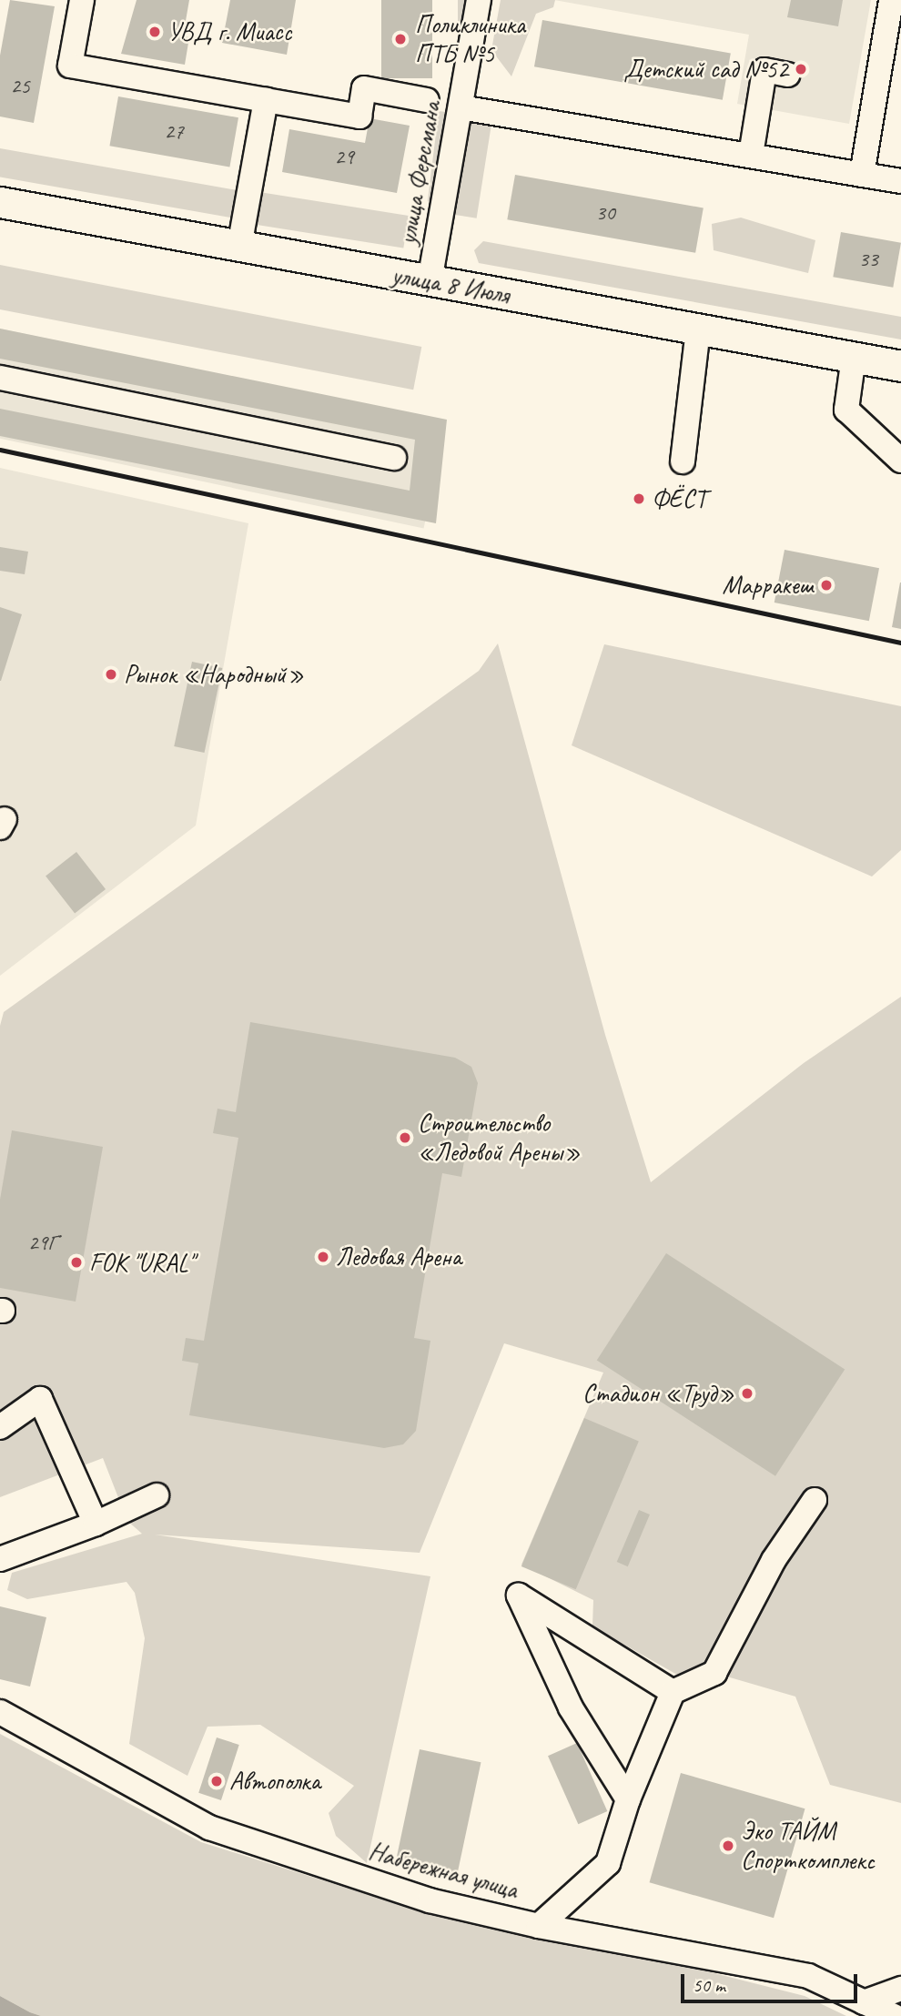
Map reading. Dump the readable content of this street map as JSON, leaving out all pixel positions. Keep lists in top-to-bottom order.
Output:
{
  "streets": {
    "main road": ["улица 8 Июля"],
    "street": ["улица Ферсмана", "Набережная улица"]
  },
  "crossings": [
    ["улица Ферсмана", "улица 8 Июля"]
  ],
  "places": [
    "УВД г. Миасс",
    "Поликлиника ПТБ №5",
    "Детский сад №52",
    "ФЁСТ",
    "Марракеш",
    "Рынок «Народный»",
    "Строительство «Ледовой Арены»",
    "Ледовая Арена",
    "FOK \"URAL\"",
    "Стадион «Труд»",
    "Автополка",
    "Эко ТАЙМ Спорткомплекс"
  ],
  "house_numbers": [
    "25",
    "27",
    "29",
    "30",
    "33",
    "29Г"
  ],
  "scale_bar": "50 m"
}
